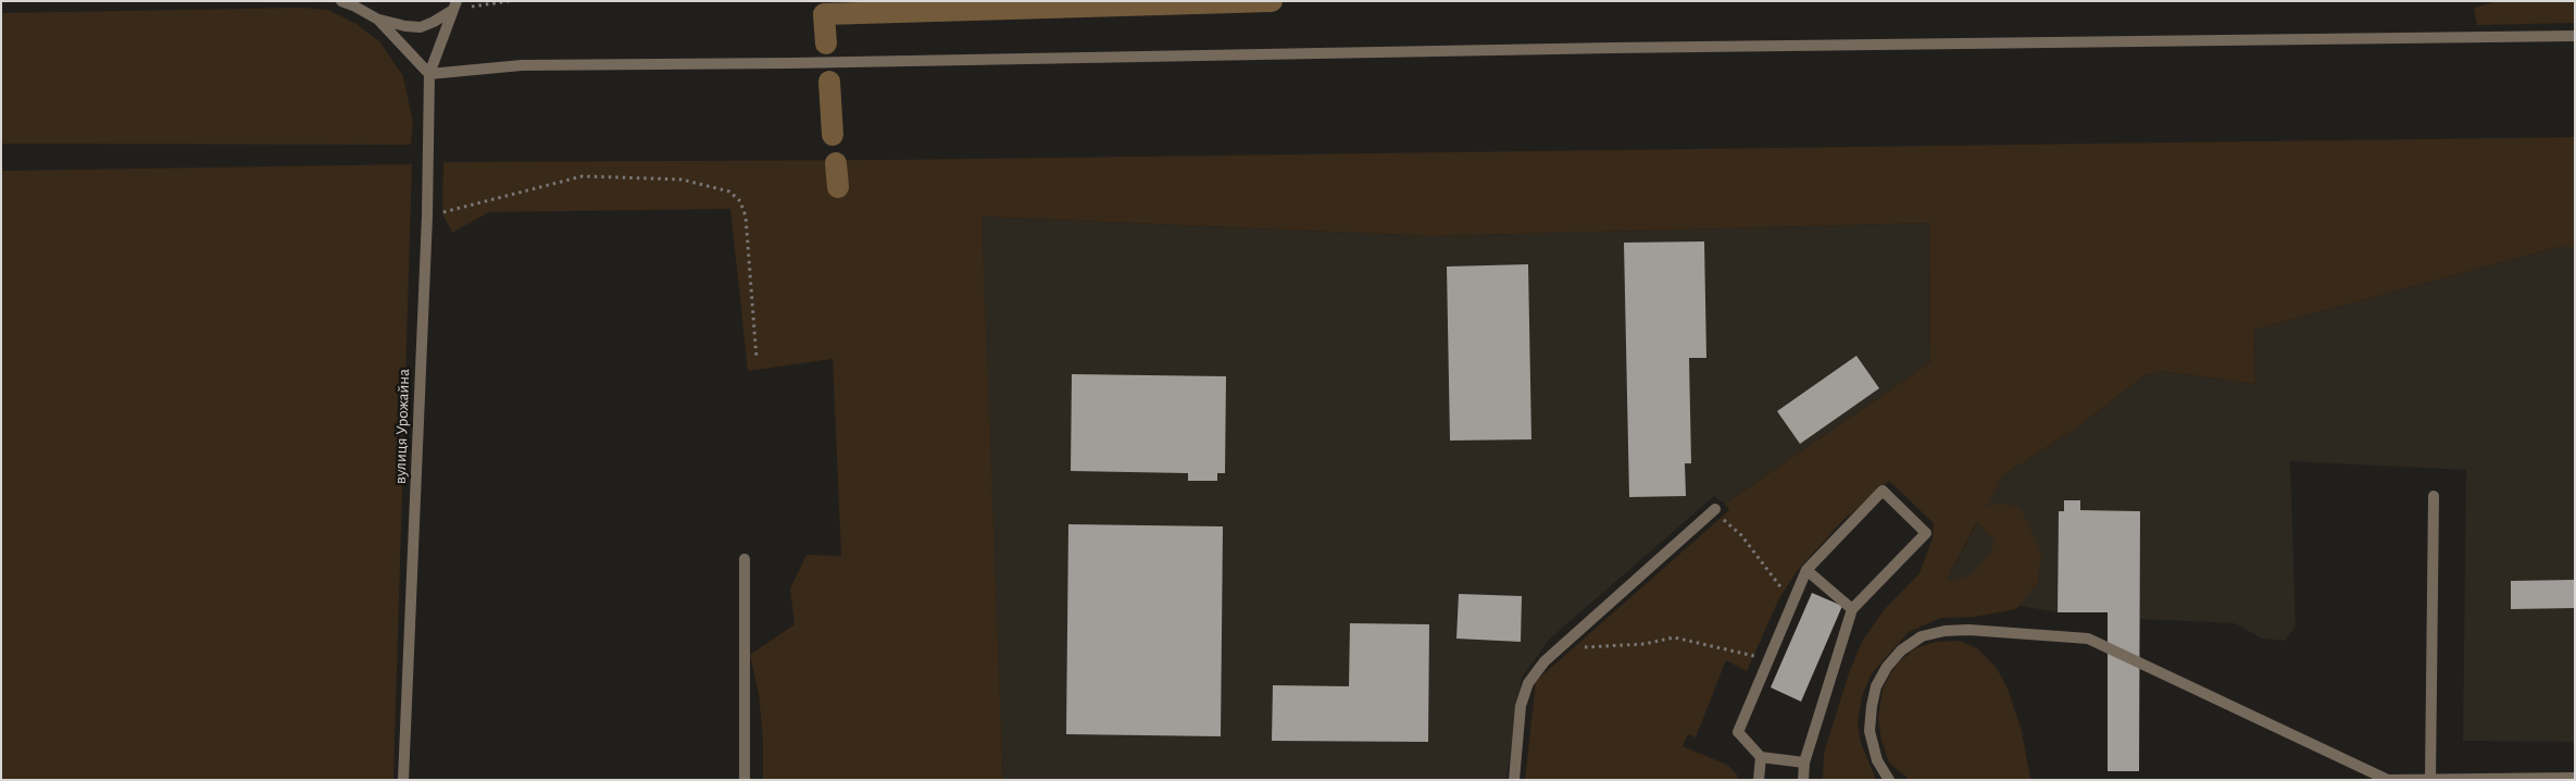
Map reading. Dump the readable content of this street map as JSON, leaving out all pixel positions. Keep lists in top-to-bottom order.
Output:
{
  "streets": {
    "street": ["вулиця Урожайна"]
  }
}
